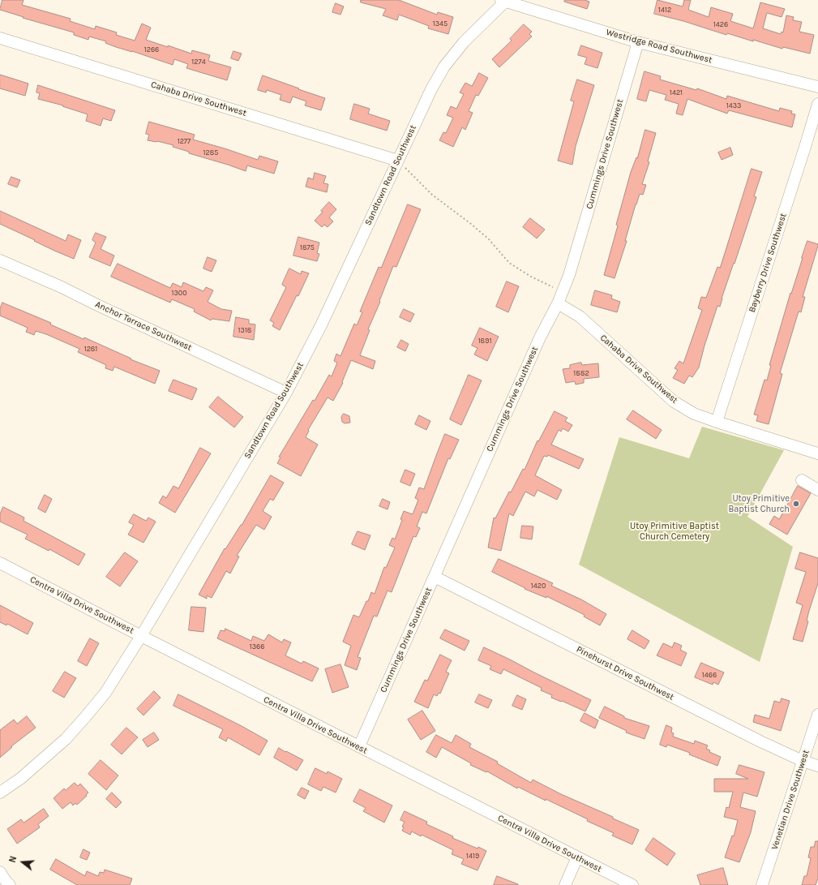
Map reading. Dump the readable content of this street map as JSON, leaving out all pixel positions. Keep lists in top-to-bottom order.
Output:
{
  "streets": {
    "street": [
      "Westridge Road Southwest",
      "Cahaba Drive Southwest",
      "Cummings Drive Southwest",
      "Sandtown Road Southwest",
      "Bayberry Drive Southwest",
      "Anchor Terrace Southwest",
      "Centra Villa Drive Southwest",
      "Pinehurst Drive Southwest",
      "Venetian Drive Southwest"
    ]
  },
  "crossings": [
    ["Westridge Road Southwest", "Cummings Drive Southwest"],
    ["Westridge Road Southwest", "Sandtown Road Southwest"],
    ["Cahaba Drive Southwest", "Cummings Drive Southwest"],
    ["Cahaba Drive Southwest", "Sandtown Road Southwest"],
    ["Cahaba Drive Southwest", "Bayberry Drive Southwest"],
    ["Cummings Drive Southwest", "Centra Villa Drive Southwest"],
    ["Cummings Drive Southwest", "Pinehurst Drive Southwest"],
    ["Sandtown Road Southwest", "Anchor Terrace Southwest"],
    ["Sandtown Road Southwest", "Centra Villa Drive Southwest"],
    ["Pinehurst Drive Southwest", "Venetian Drive Southwest"]
  ],
  "parks": ["Utoy Primitive Baptist Church Cemetery"],
  "places": ["Utoy Primitive Baptist Church"],
  "house_numbers": [
    "1412",
    "1345",
    "1426",
    "1266",
    "1274",
    "1421",
    "1433",
    "1277",
    "1285",
    "1875",
    "1300",
    "1318",
    "1891",
    "1281",
    "1882",
    "1420",
    "1366",
    "1466",
    "1419"
  ],
  "north": "left"
}
